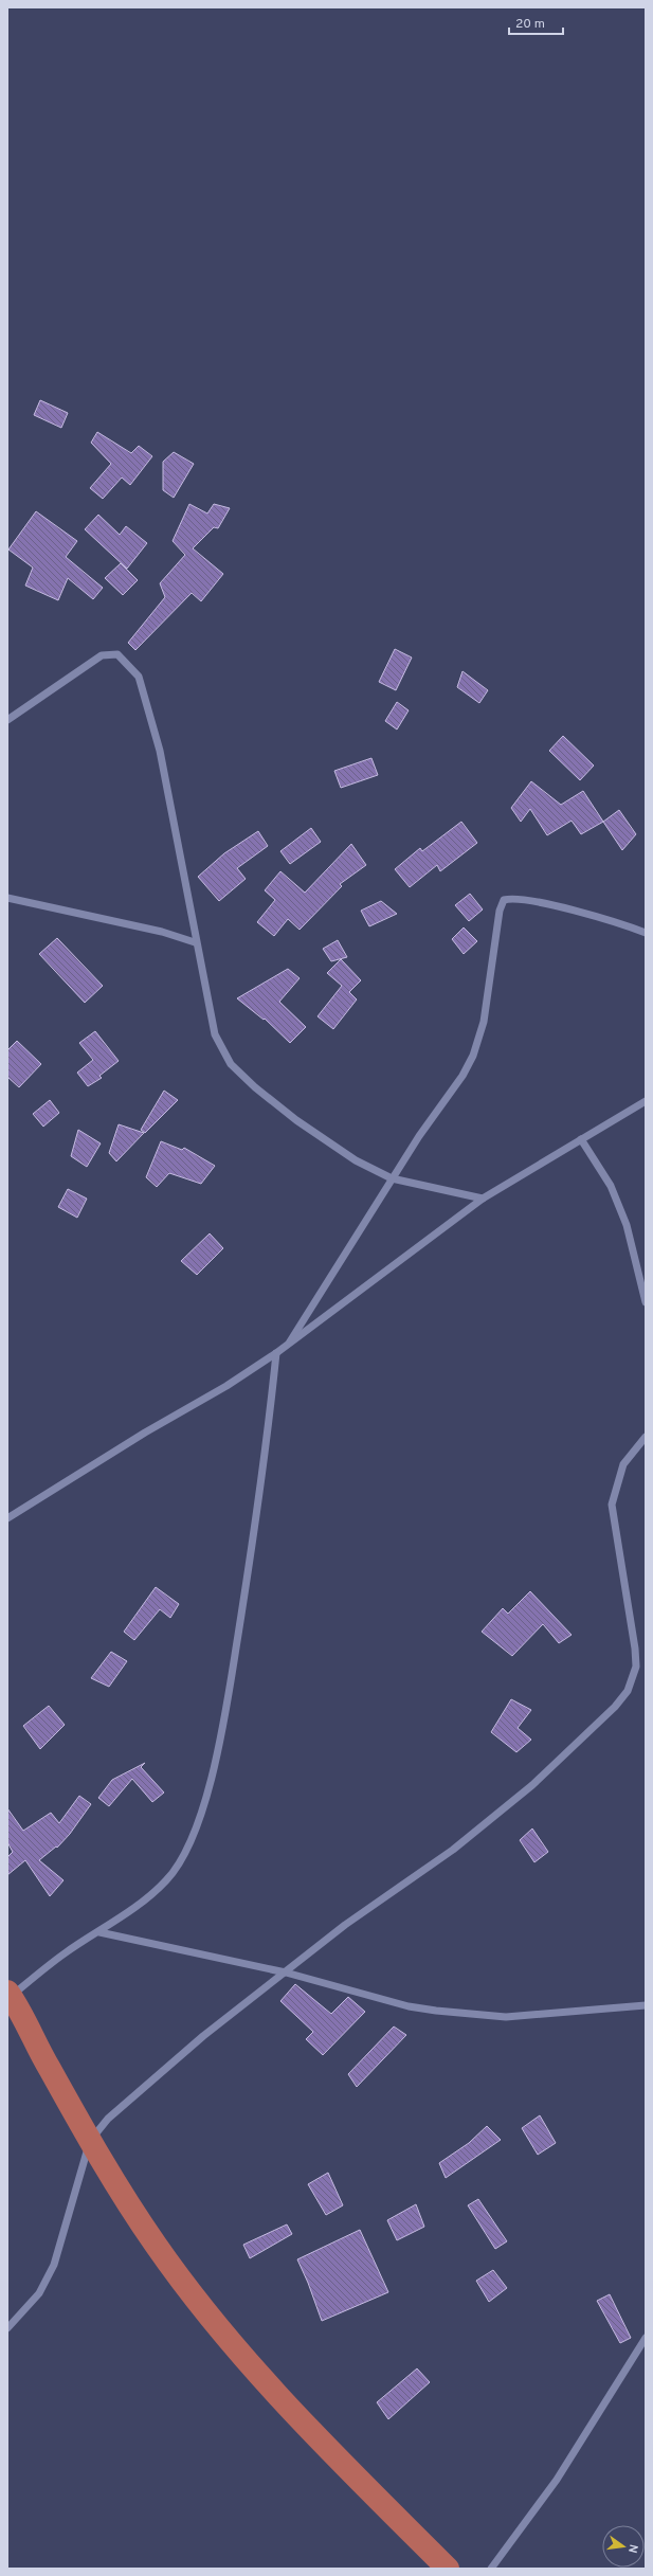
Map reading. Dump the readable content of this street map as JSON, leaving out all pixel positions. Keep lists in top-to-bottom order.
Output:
{
  "scale_bar": "20 m",
  "north": "right"
}
